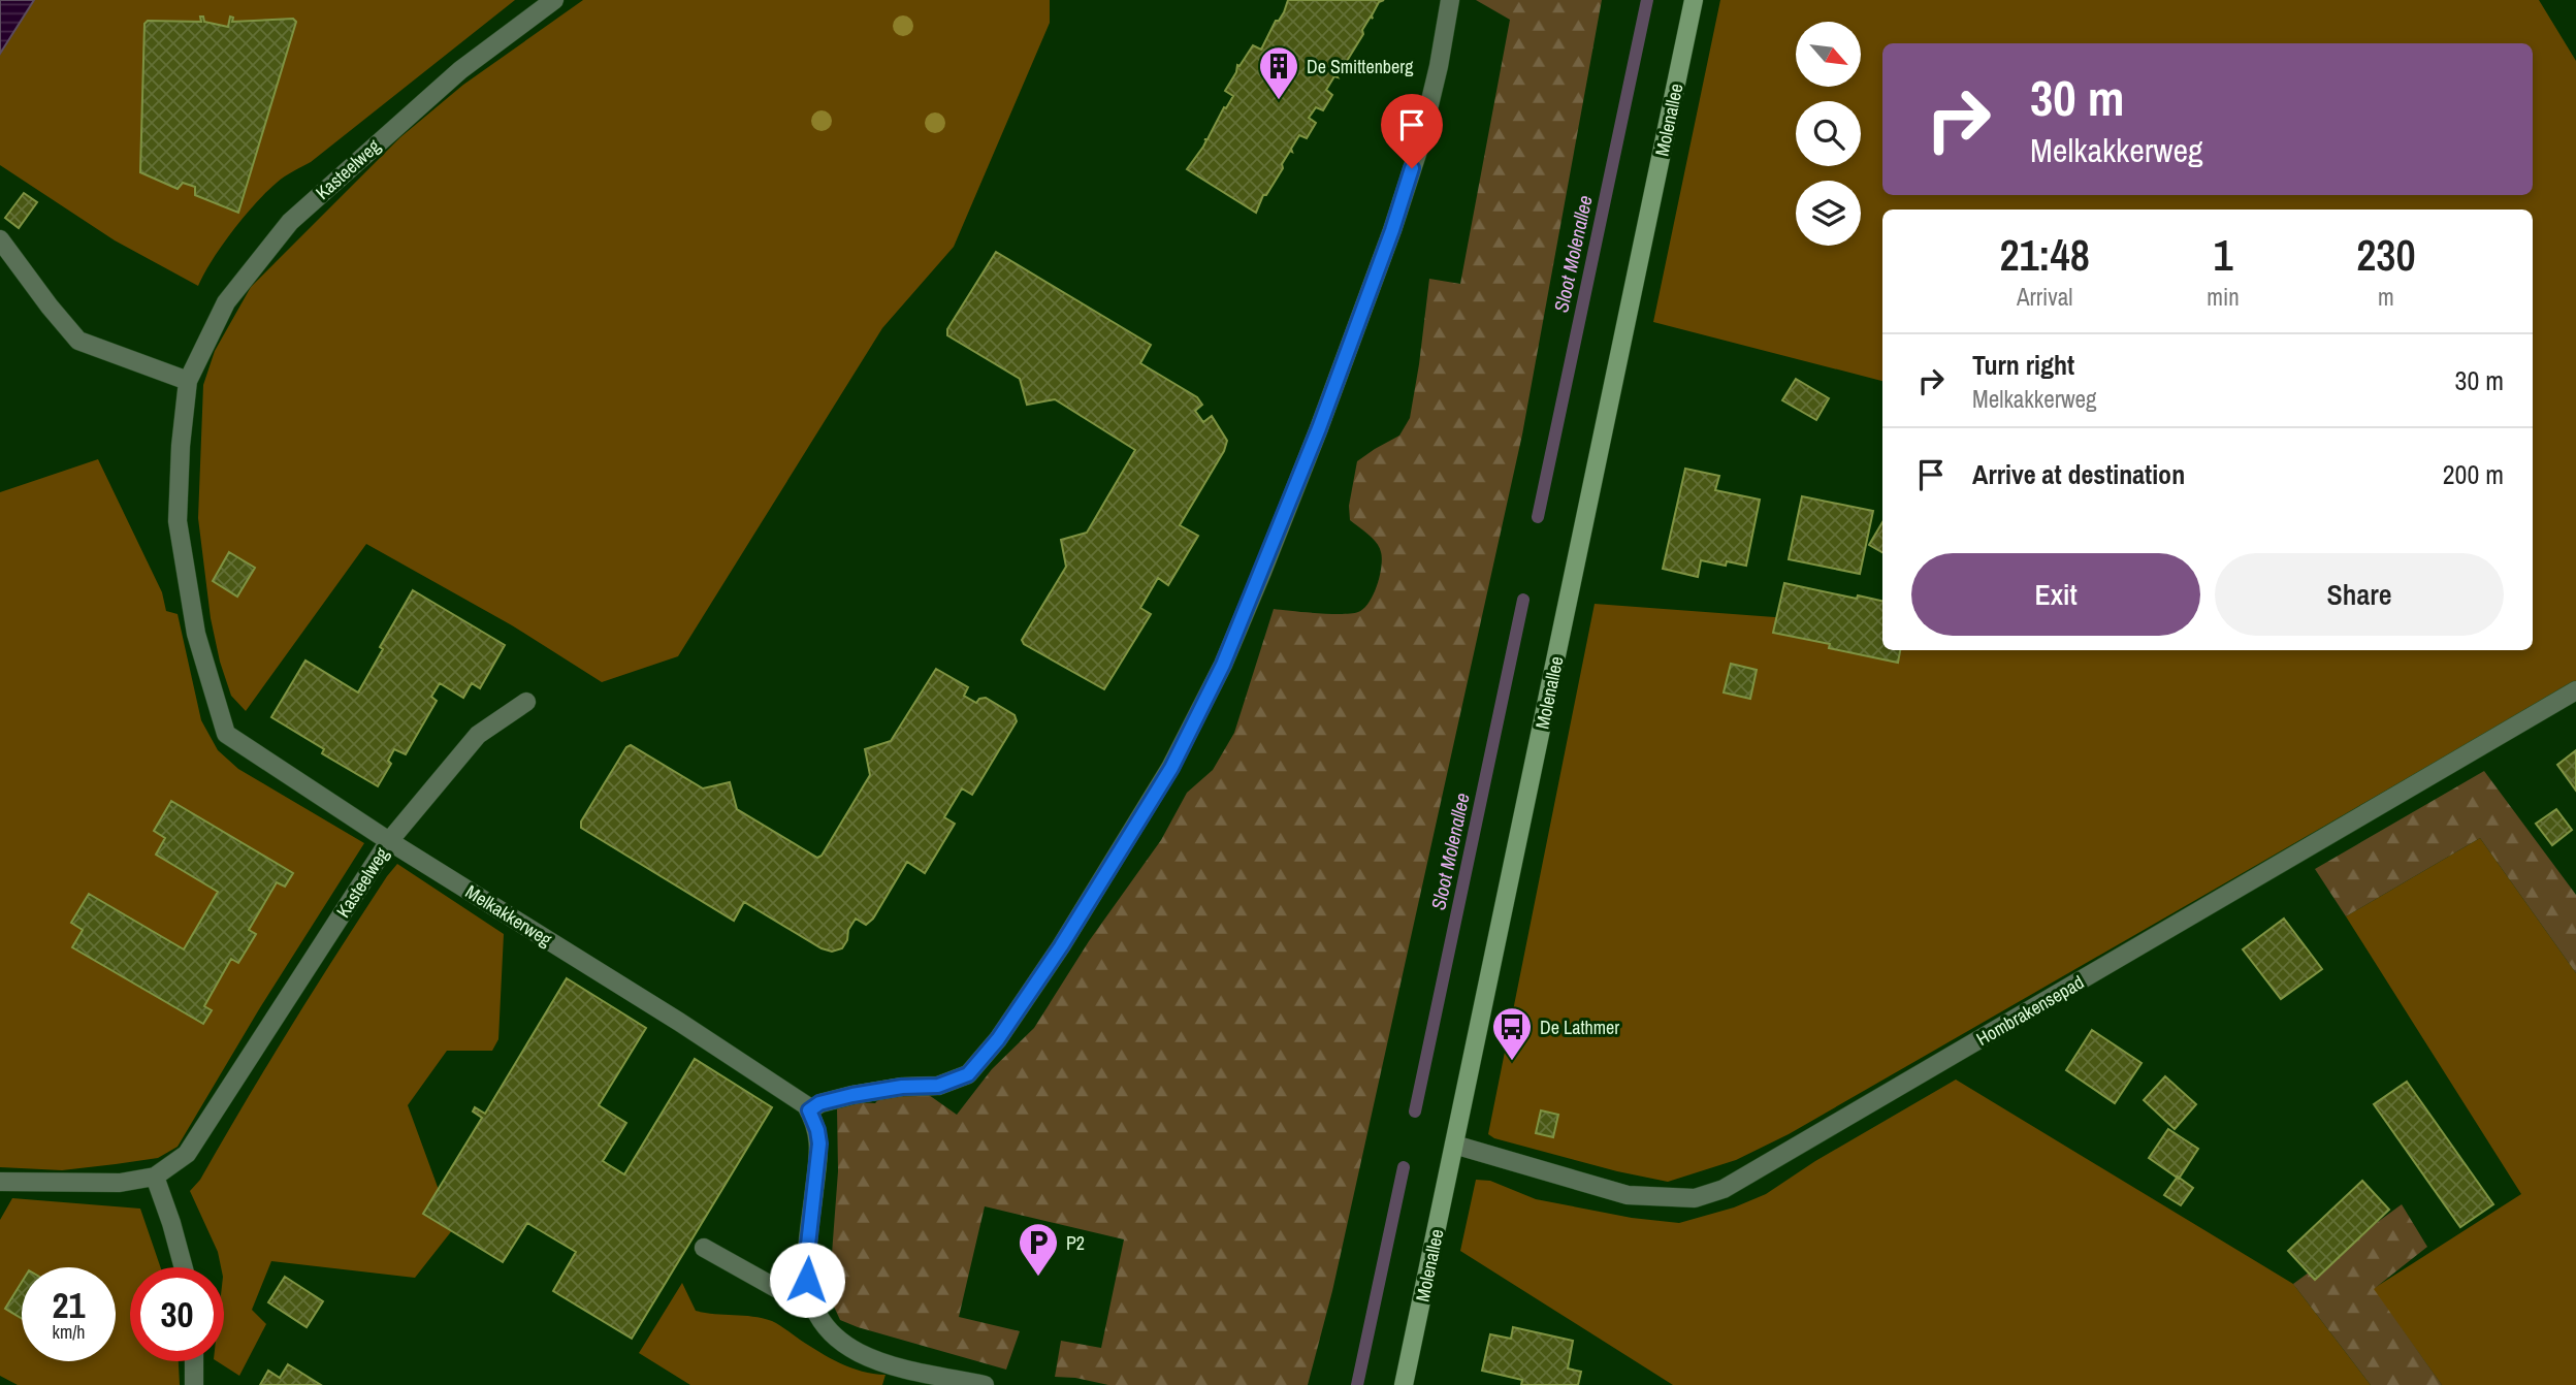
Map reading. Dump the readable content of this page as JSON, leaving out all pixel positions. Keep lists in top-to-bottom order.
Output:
{
  "streets": {
    "main road": ["Molenallee"],
    "street": ["Kasteelweg", "Melkakkerweg", "Hombrakensepad"]
  },
  "crossings": [
    ["Molenallee", "Hombrakensepad"],
    ["Kasteelweg", "Melkakkerweg"]
  ],
  "water": ["Sloot Molenallee"],
  "places": {
    "building": ["De Smittenberg"],
    "bus stop": ["De Lathmer"],
    "parking": ["P2"]
  },
  "north": "bottom right",
  "page": {
    "turn": ["30 m", "Melkakkerweg"],
    "eta": [
      "21:48",
      "Arrival",
      "1",
      "min",
      "230",
      "m"
    ],
    "list": [
      {
        "name": "Turn right",
        "note": "Melkakkerweg",
        "value": "30 m"
      },
      {
        "name": "Arrive at destination",
        "value": "200 m"
      }
    ],
    "buttons": ["Exit", "Share"],
    "speed": "21 km/h",
    "limit": "30"
  }
}
